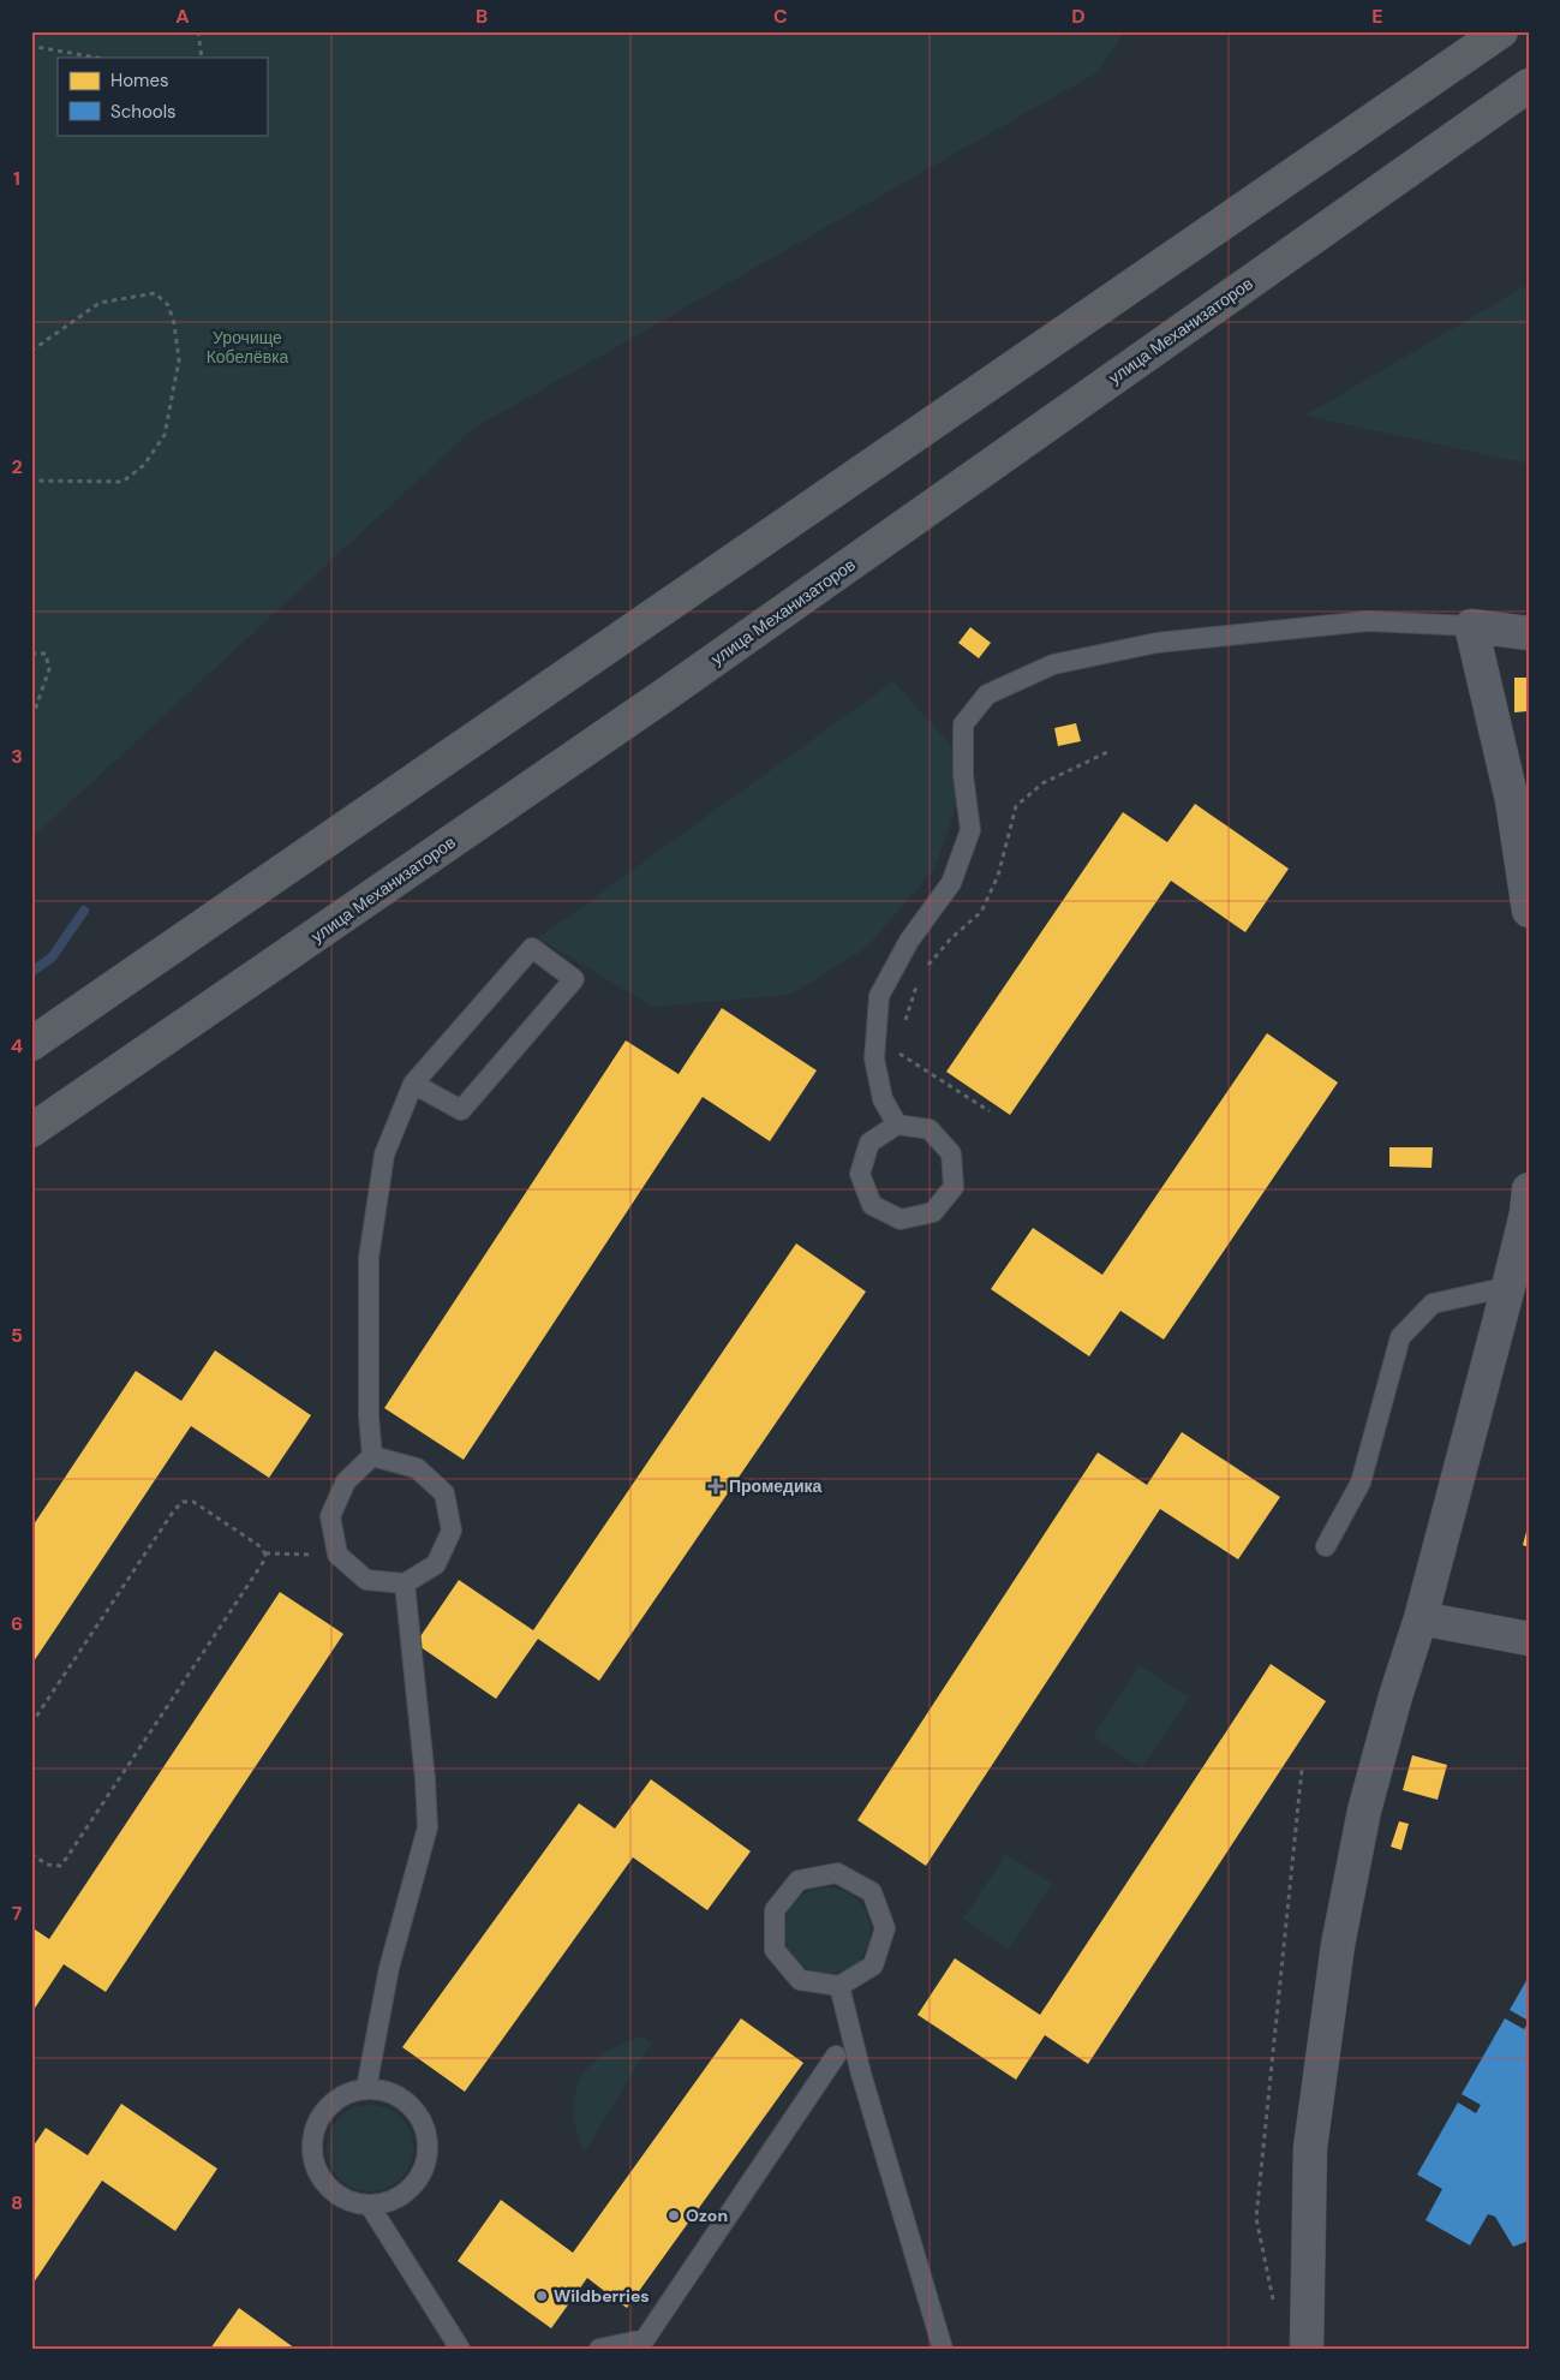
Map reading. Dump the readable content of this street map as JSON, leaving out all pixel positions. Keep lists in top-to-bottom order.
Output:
{
  "streets": {
    "main road": ["улица Механизаторов"]
  },
  "parks": ["Урочище Кобелёвка"],
  "places": {
    "health": ["Промедика"],
    "other": ["Ozon", "Wildberries"]
  },
  "legend": ["Homes", "Schools"],
  "grid": {
    "columns": [
      "A",
      "B",
      "C",
      "D",
      "E"
    ],
    "rows": [
      "1",
      "2",
      "3",
      "4",
      "5",
      "6",
      "7",
      "8"
    ]
  }
}
